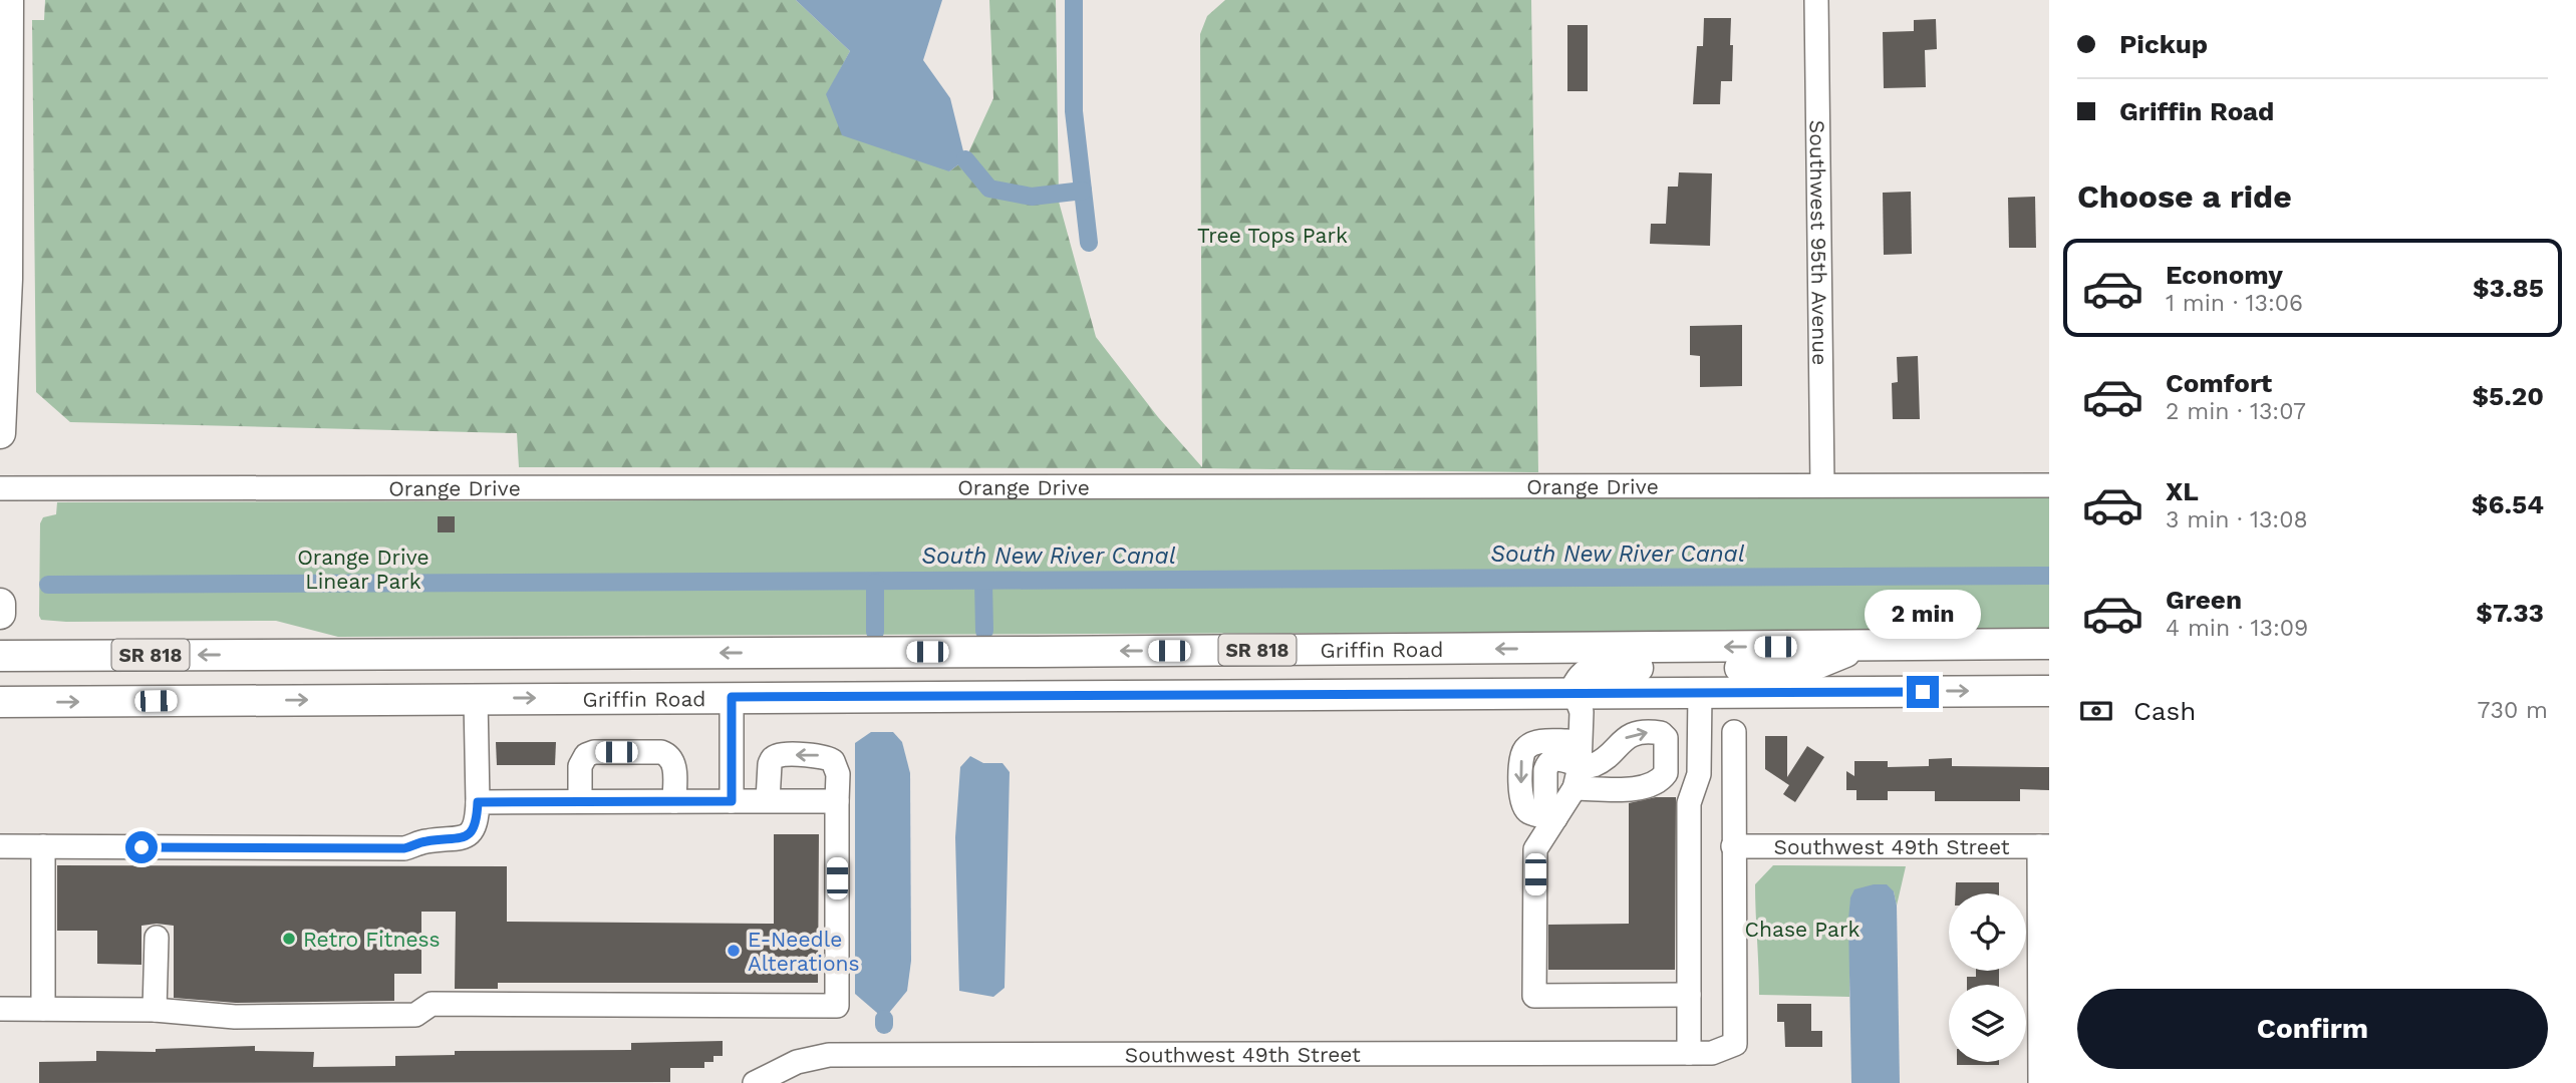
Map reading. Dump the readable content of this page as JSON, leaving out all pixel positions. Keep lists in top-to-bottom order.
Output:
{
  "streets": {
    "main road": ["SR 818", "Griffin Road"],
    "street": ["Southwest 95th Avenue", "Orange Drive", "Southwest 49th Street"]
  },
  "crossings": [
    ["Southwest 95th Avenue", "Orange Drive"]
  ],
  "water": ["South New River Canal"],
  "parks": ["Tree Tops Park", "Orange Drive Linear Park", "Chase Park"],
  "places": ["Retro Fitness", "E-Needle Alterations"],
  "page": {
    "banner": ["Pickup", "Griffin Road"],
    "heading": "Choose a ride",
    "list": [
      {
        "name": "Economy",
        "note": "1 min · 13:06",
        "value": "$3.85"
      },
      {
        "name": "Comfort",
        "note": "2 min · 13:07",
        "value": "$5.20"
      },
      {
        "name": "XL",
        "note": "3 min · 13:08",
        "value": "$6.54"
      },
      {
        "name": "Green",
        "note": "4 min · 13:09",
        "value": "$7.33"
      }
    ],
    "bubble": "2 min",
    "pay": ["Cash", "730 m"],
    "buttons": "Confirm"
  }
}
